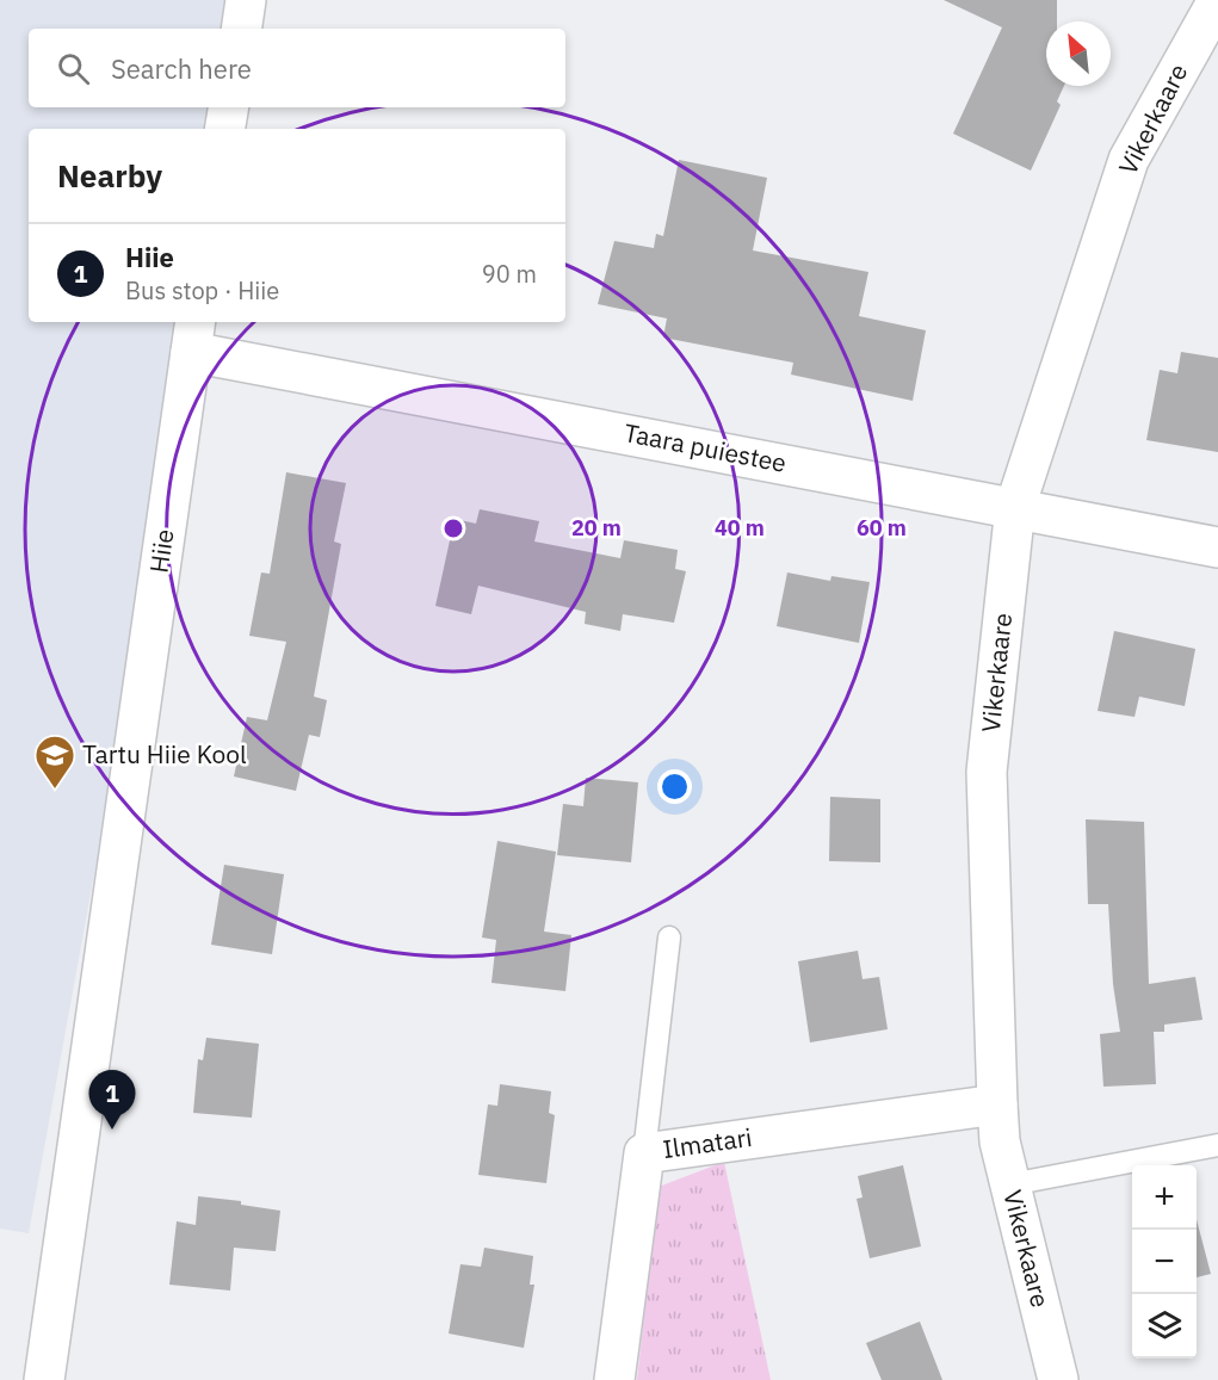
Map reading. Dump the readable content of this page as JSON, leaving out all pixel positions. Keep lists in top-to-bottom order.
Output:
{
  "streets": {
    "street": [
      "Vikerkaare",
      "Taara puiestee",
      "Hiie",
      "Ilmatari"
    ]
  },
  "crossings": [
    ["Vikerkaare", "Taara puiestee"],
    ["Vikerkaare", "Ilmatari"],
    ["Taara puiestee", "Hiie"]
  ],
  "places": {
    "school or university": ["Tartu Hiie Kool"]
  },
  "north": "top left",
  "page": {
    "search": "Search here",
    "heading": "Nearby",
    "list": [
      {
        "mark": "1",
        "name": "Hiie",
        "note": "Bus stop · Hiie",
        "value": "90 m"
      }
    ],
    "pins": "1",
    "map_buttons": ["+", "−"]
  },
  "rings": ["20 m", "40 m", "60 m"]
}
